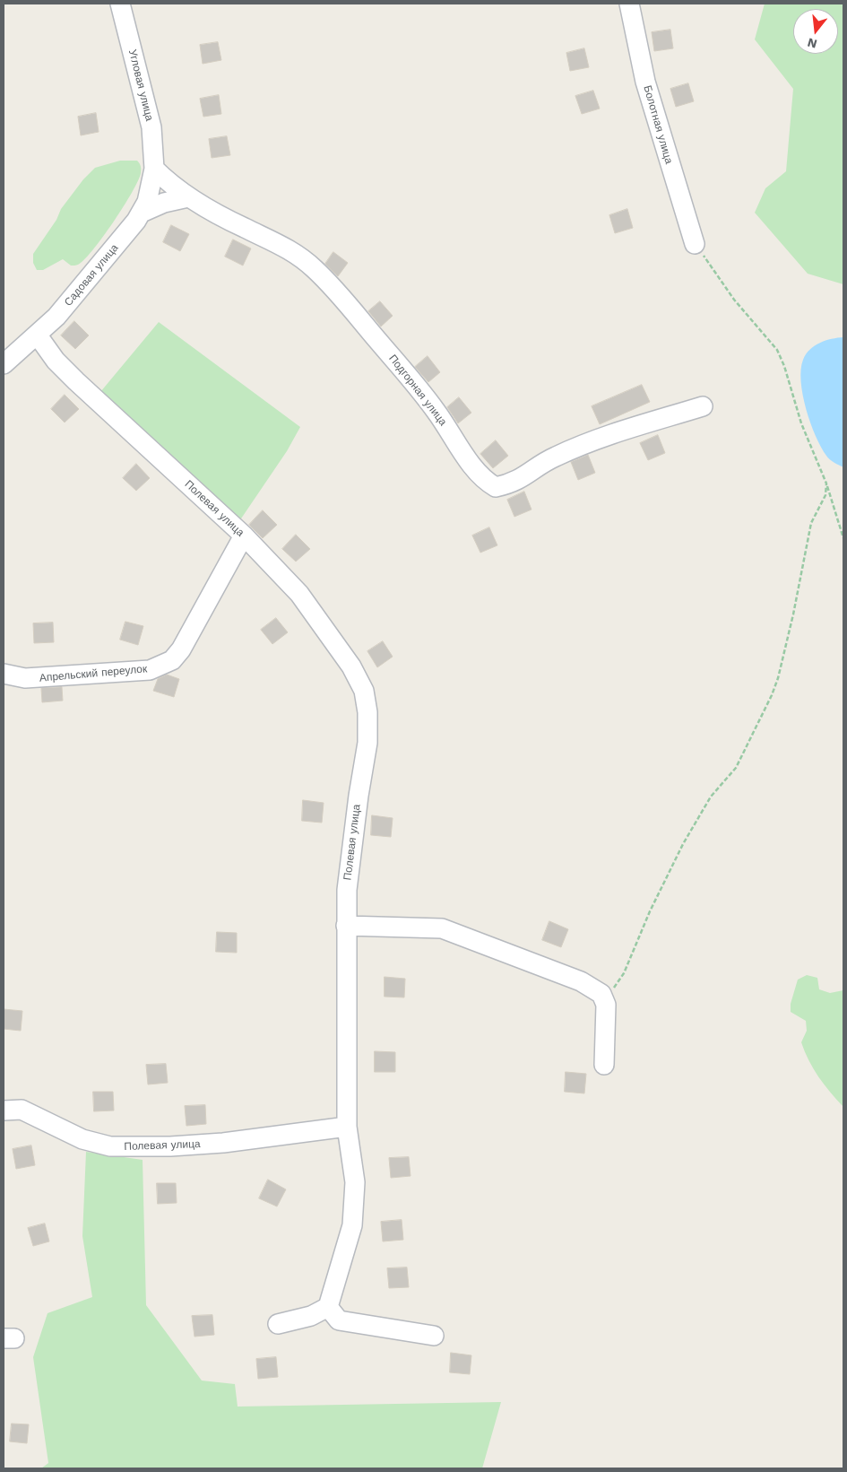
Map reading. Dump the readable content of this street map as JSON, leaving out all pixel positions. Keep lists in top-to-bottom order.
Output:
{
  "streets": {
    "street": [
      "Угловая улица",
      "Болотная улица",
      "Садовая улица",
      "Подгорная улица",
      "Полевая улица",
      "Апрельский переулок"
    ]
  },
  "crossings": [
    ["Угловая улица", "Садовая улица"],
    ["Угловая улица", "Подгорная улица"],
    ["Садовая улица", "Подгорная улица"],
    ["Садовая улица", "Полевая улица"],
    ["Полевая улица", "Апрельский переулок"]
  ],
  "north": "bottom"
}
